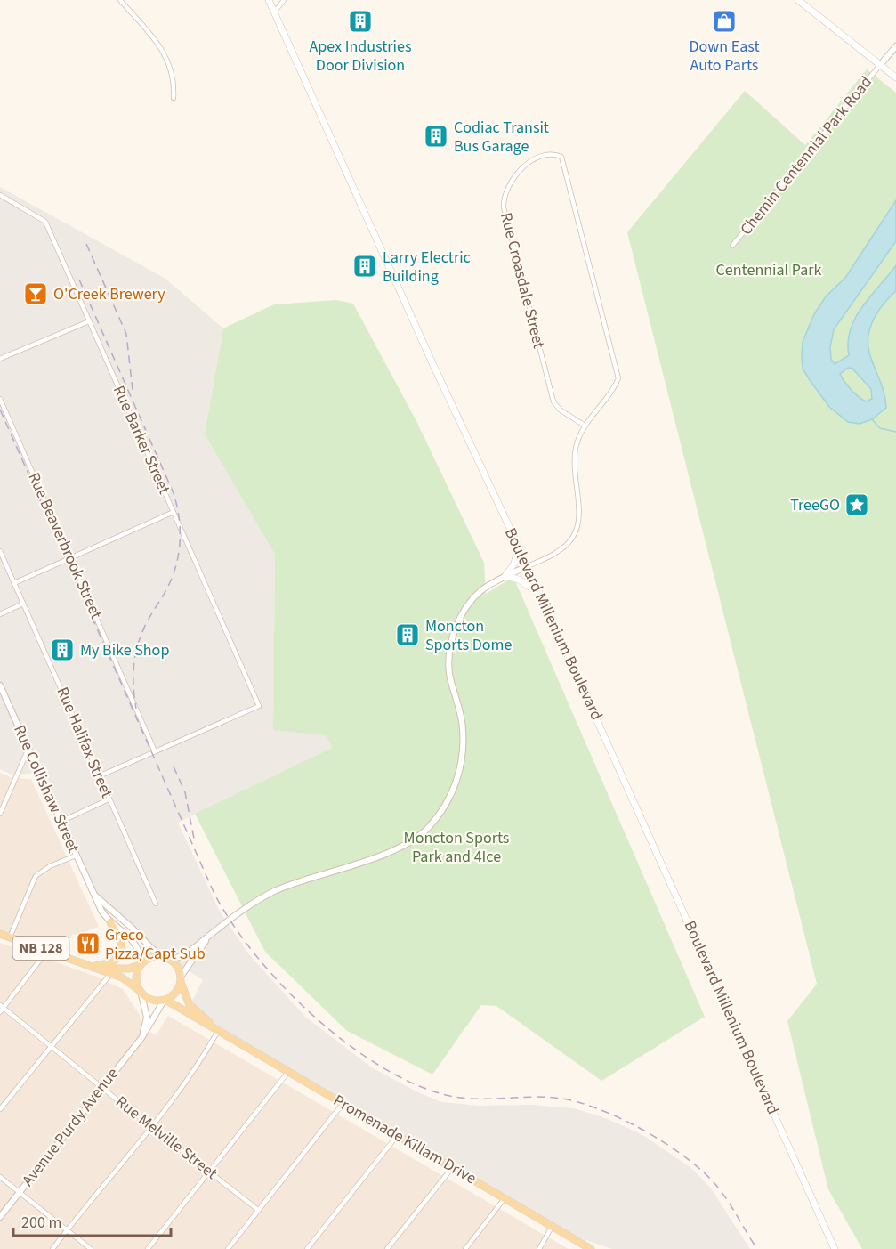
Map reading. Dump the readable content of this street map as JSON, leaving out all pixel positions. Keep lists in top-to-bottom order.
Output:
{
  "streets": {
    "main road": ["Boulevard Millenium Boulevard", "NB 128", "Promenade Killam Drive"],
    "street": [
      "Chemin Centennial Park Road",
      "Rue Croasdale Street",
      "Rue Barker Street",
      "Rue Beaverbrook Street",
      "Rue Halifax Street",
      "Rue Collishaw Street",
      "Avenue Purdy Avenue",
      "Rue Melville Street"
    ]
  },
  "crossings": [
    ["Rue Barker Street", "Rue Beaverbrook Street"],
    ["Rue Collishaw Street", "NB 128"],
    ["Rue Collishaw Street", "Avenue Purdy Avenue"],
    ["Rue Collishaw Street", "Promenade Killam Drive"],
    ["NB 128", "Avenue Purdy Avenue"],
    ["NB 128", "Promenade Killam Drive"],
    ["Avenue Purdy Avenue", "Rue Melville Street"],
    ["Avenue Purdy Avenue", "Promenade Killam Drive"]
  ],
  "parks": ["Centennial Park", "Moncton Sports Park and 4Ice"],
  "places": {
    "building": [
      "Apex Industries Door Division",
      "Codiac Transit Bus Garage",
      "Larry Electric Building",
      "Moncton Sports Dome",
      "My Bike Shop"
    ],
    "shop": ["Down East Auto Parts"],
    "bar": ["O'Creek Brewery"],
    "place": ["TreeGO"],
    "restaurant": ["Greco Pizza/Capt Sub"]
  },
  "scale_bar": "200 m"
}
